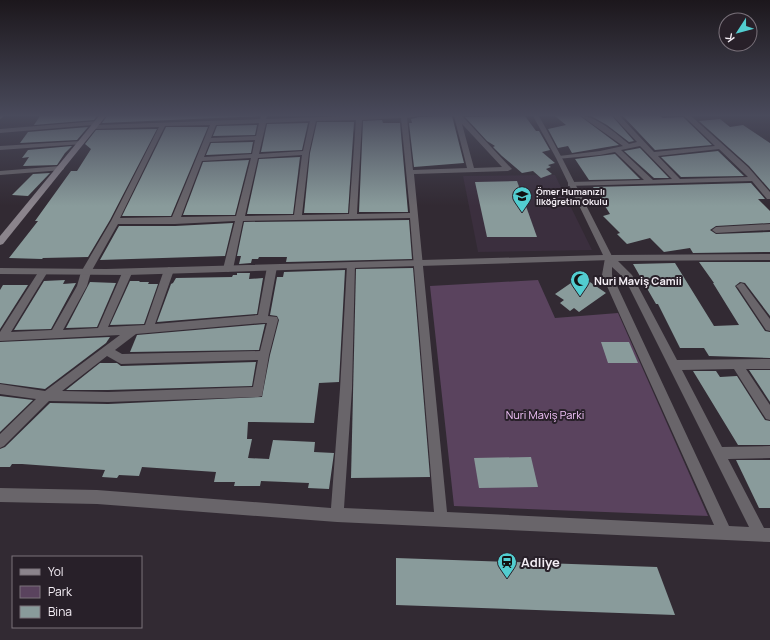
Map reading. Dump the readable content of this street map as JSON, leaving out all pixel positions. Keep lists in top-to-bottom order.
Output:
{
  "parks": ["Nuri Maviş Parki"],
  "places": {
    "school or university": ["Ömer Humanızlı İlköğretim Okulu"],
    "mosque": ["Nuri Maviş Camii"],
    "station": ["Adliye"]
  },
  "legend": ["Yol", "Park", "Bina"],
  "north": "bottom left"
}
